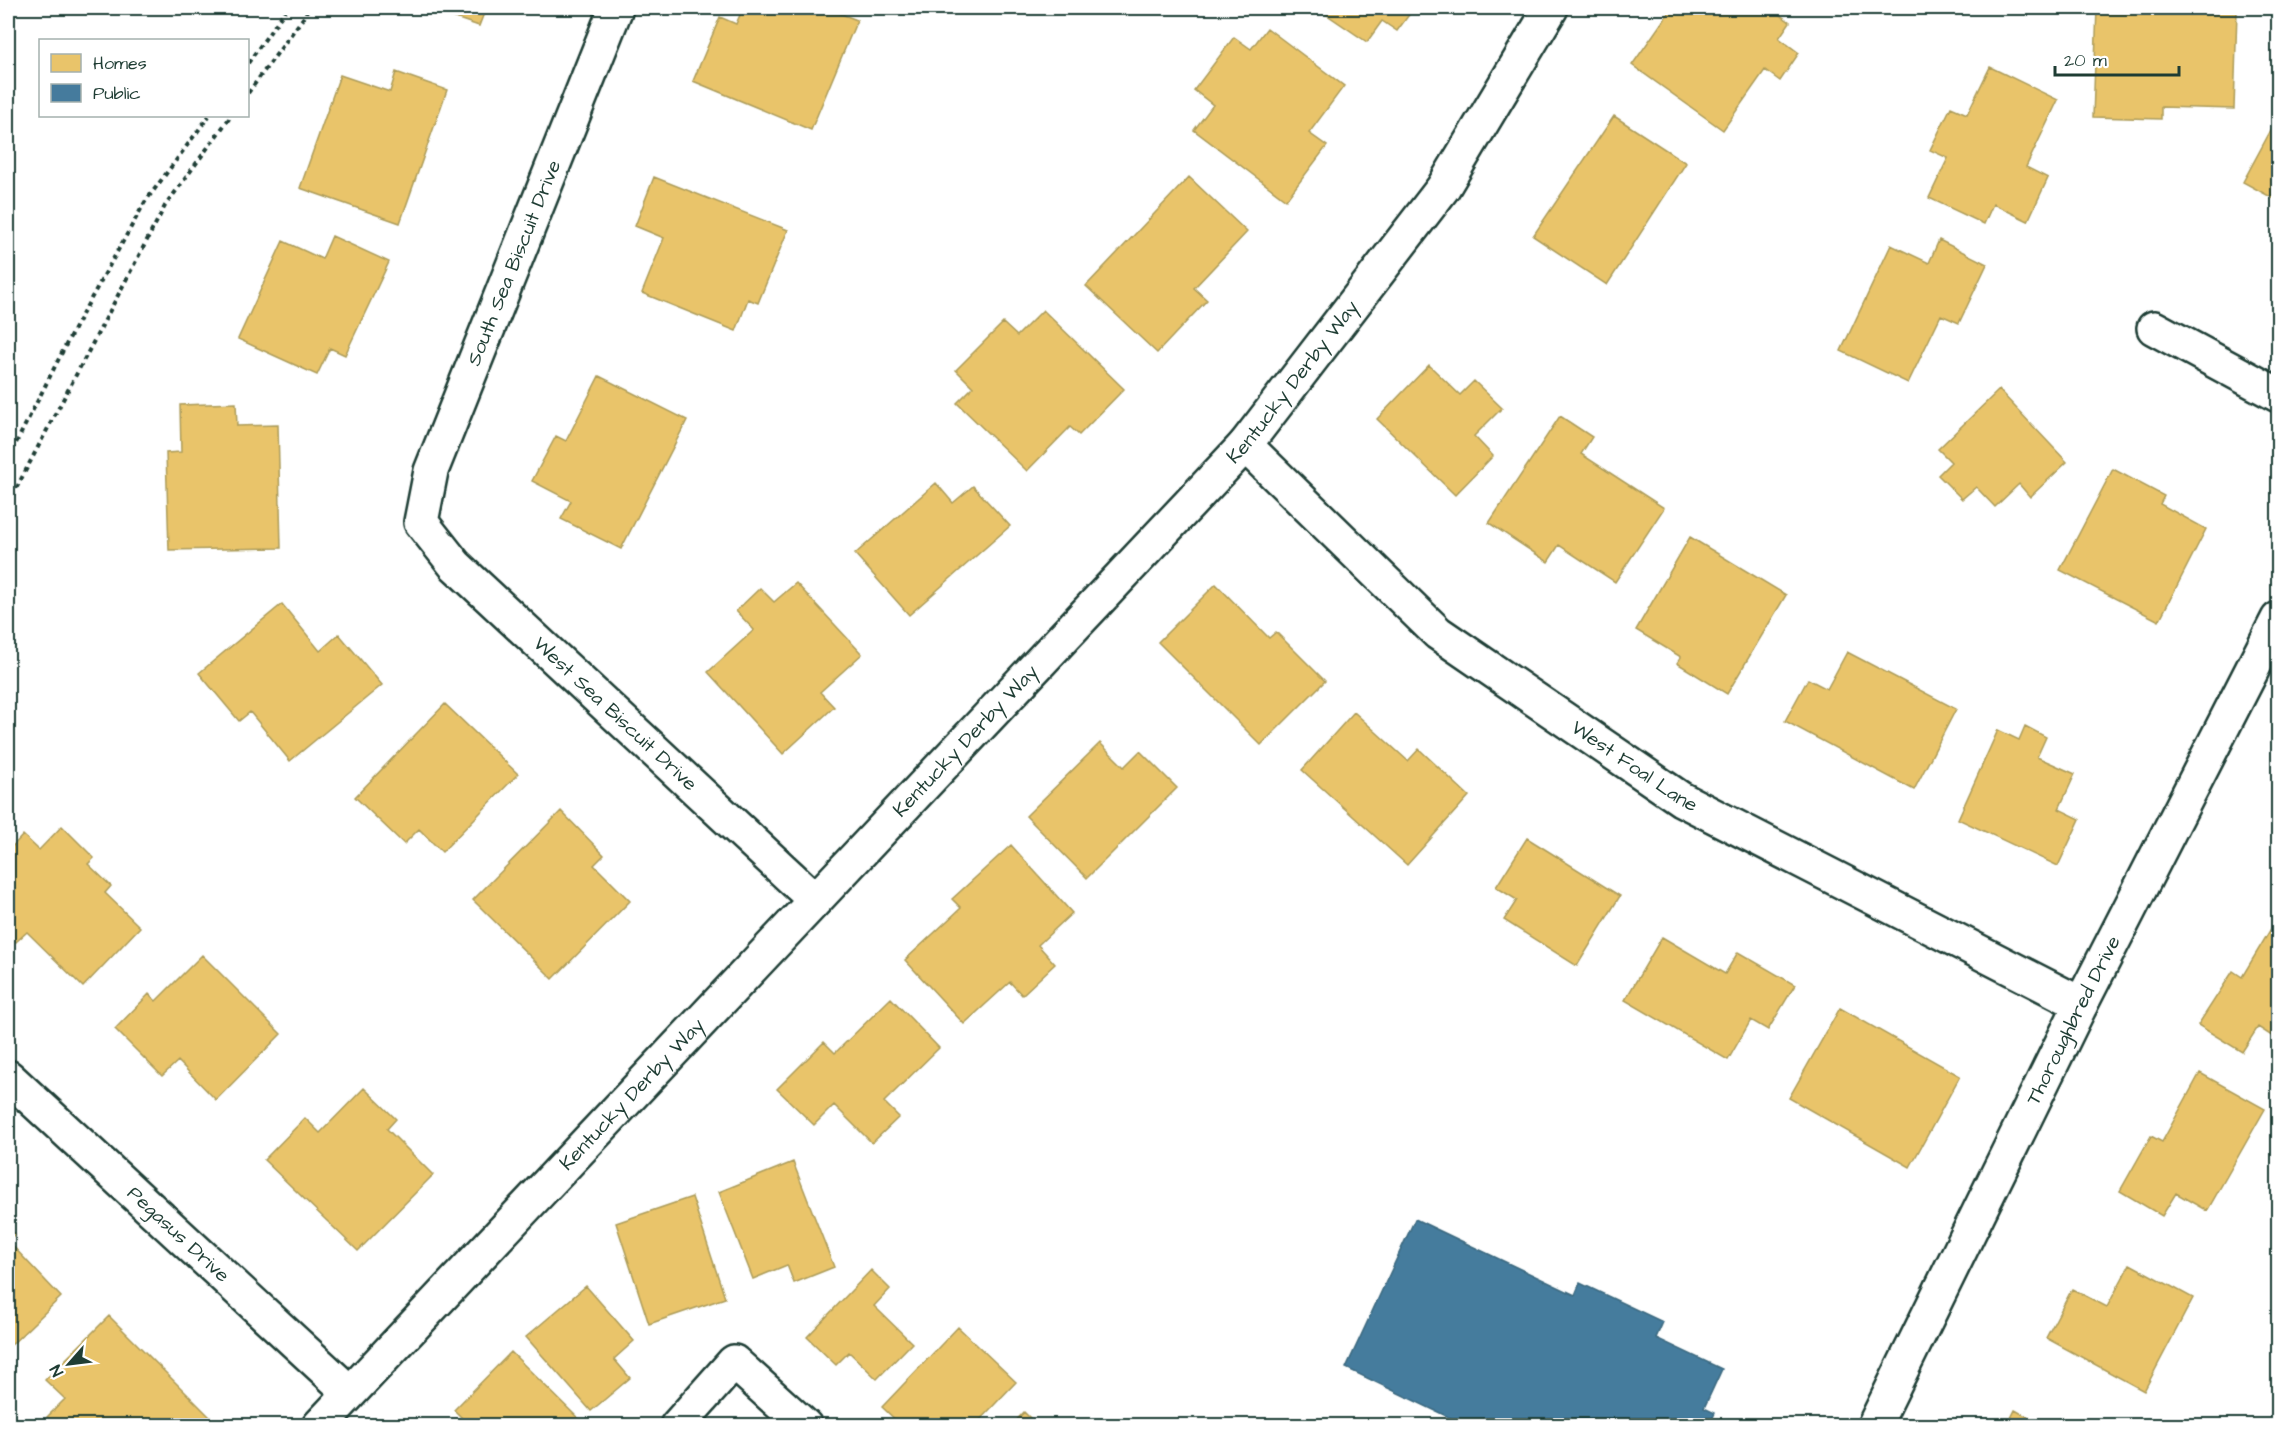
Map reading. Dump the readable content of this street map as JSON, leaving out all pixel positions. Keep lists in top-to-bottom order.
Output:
{
  "streets": {
    "street": [
      "South Sea Biscuit Drive",
      "Kentucky Derby Way",
      "West Sea Biscuit Drive",
      "West Foal Lane",
      "Thoroughbred Drive",
      "Pegasus Drive"
    ]
  },
  "crossings": [
    ["South Sea Biscuit Drive", "West Sea Biscuit Drive"],
    ["Kentucky Derby Way", "West Sea Biscuit Drive"],
    ["Kentucky Derby Way", "West Foal Lane"],
    ["Kentucky Derby Way", "Pegasus Drive"],
    ["West Foal Lane", "Thoroughbred Drive"]
  ],
  "legend": ["Homes", "Public"],
  "scale_bar": "20 m",
  "north": "bottom left"
}
